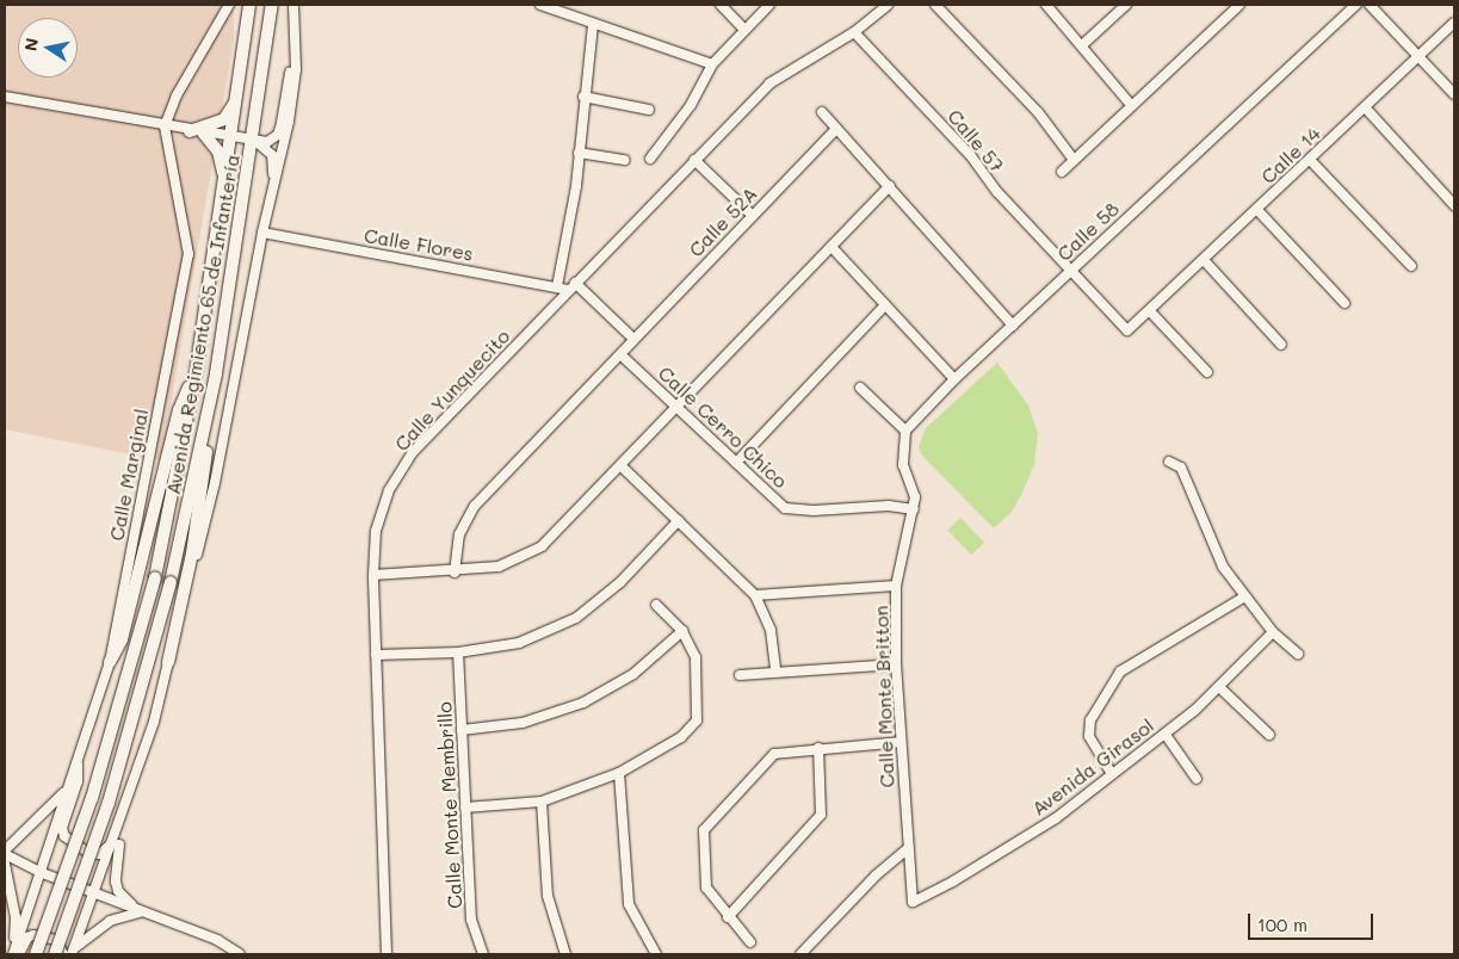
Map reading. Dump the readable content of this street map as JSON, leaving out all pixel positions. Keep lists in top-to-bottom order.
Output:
{
  "streets": {
    "main road": ["Avenida Regimiento 65 de Infantería"],
    "street": [
      "Calle 57",
      "Calle 14",
      "Calle 52A",
      "Calle 58",
      "Calle Flores",
      "Calle Yunquecito",
      "Calle Cerro Chico",
      "Calle Marginal",
      "Calle Monte Britton",
      "Avenida Girasol",
      "Calle Monte Membrillo"
    ]
  },
  "crossings": [
    ["Calle 57", "Calle 14"],
    ["Calle 57", "Calle 58"],
    ["Calle 57", "Calle Yunquecito"],
    ["Calle 52A", "Calle Cerro Chico"],
    ["Calle Flores", "Calle Yunquecito"],
    ["Calle Cerro Chico", "Calle Monte Britton"],
    ["Calle Monte Britton", "Avenida Girasol"]
  ],
  "scale_bar": "100 m",
  "north": "left"
}
